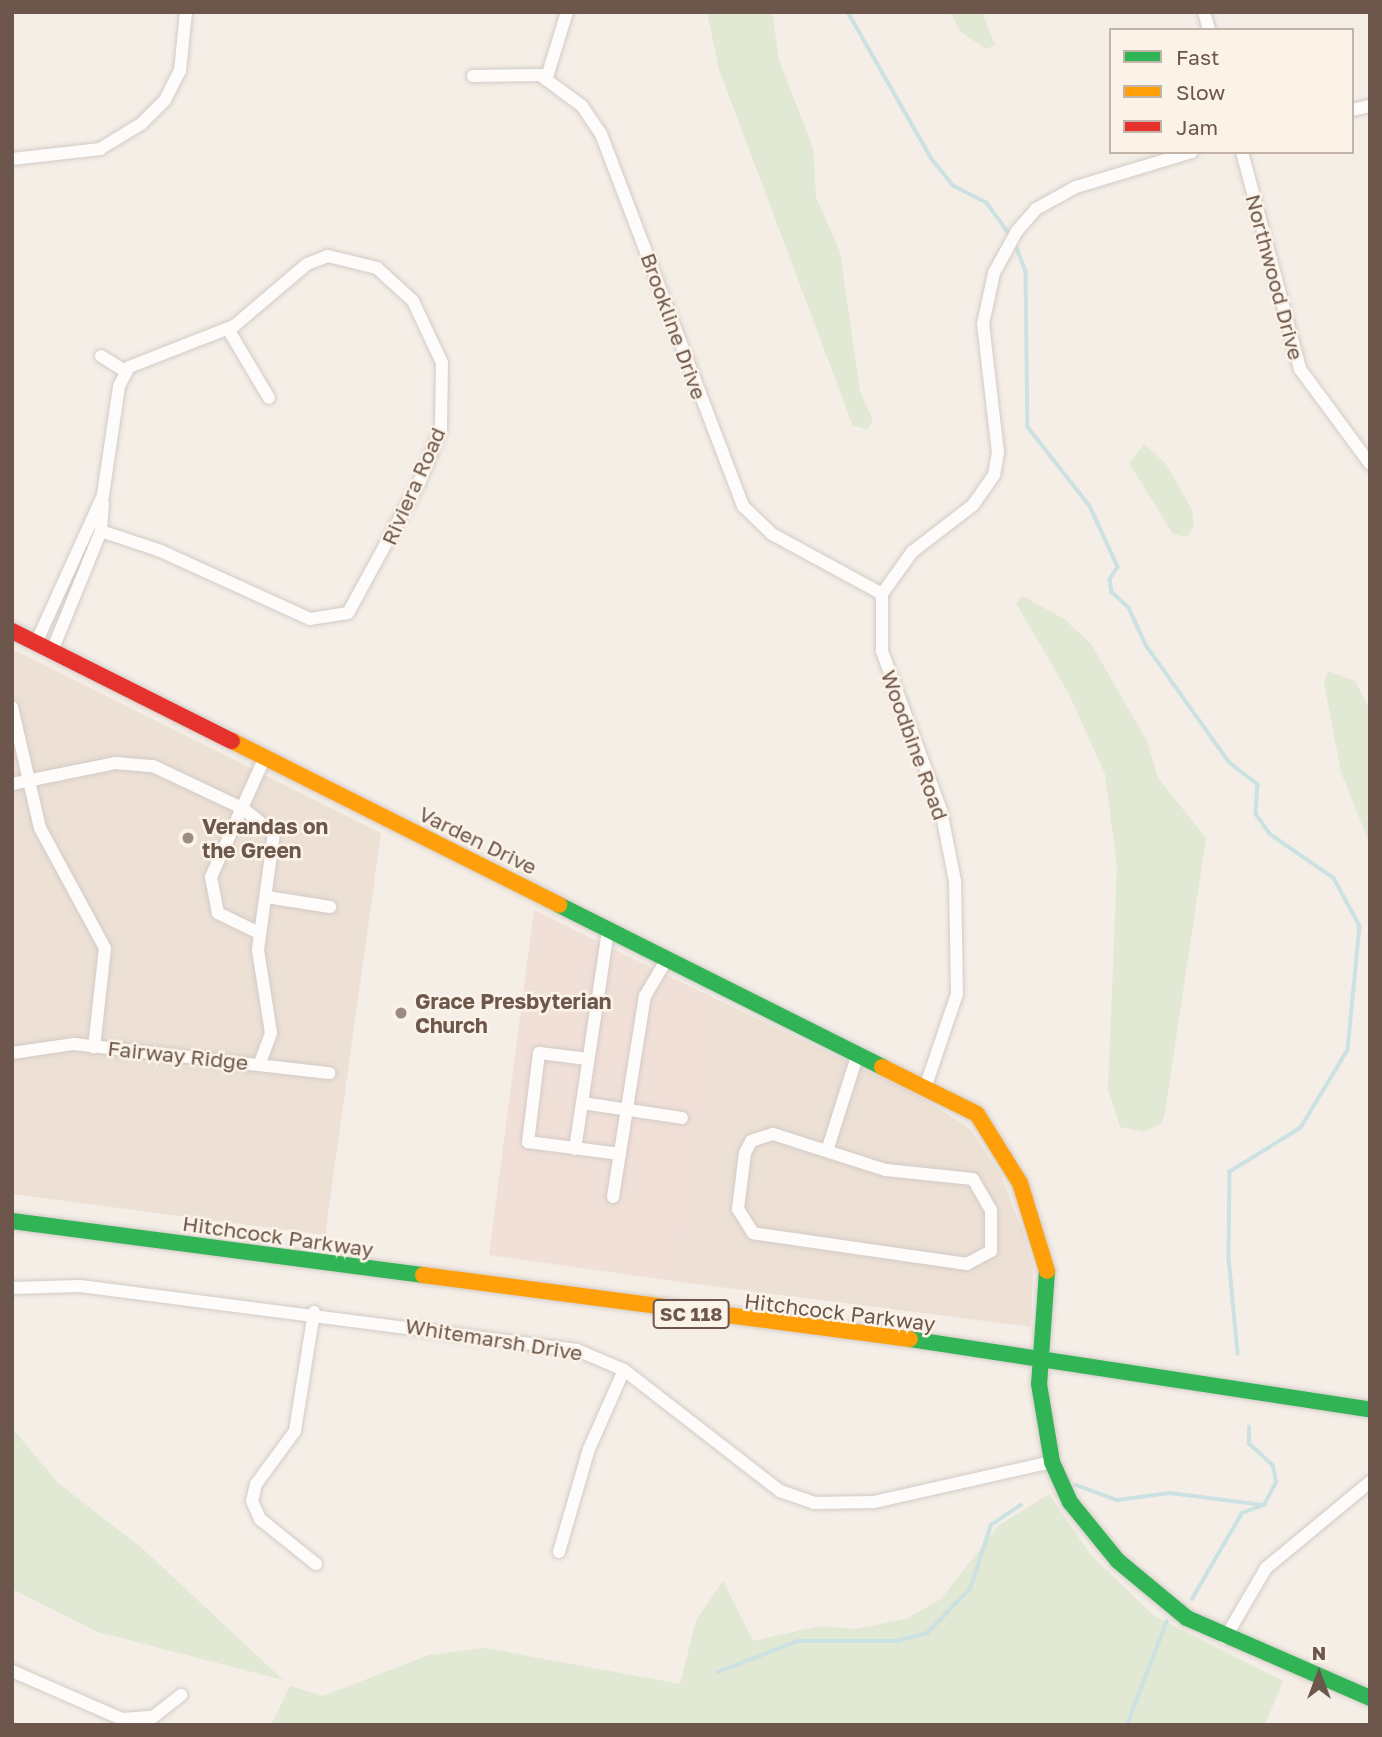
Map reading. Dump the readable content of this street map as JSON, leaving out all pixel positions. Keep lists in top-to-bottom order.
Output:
{
  "streets": {
    "street": [
      "Northwood Drive",
      "Brookline Drive",
      "Riviera Road",
      "Woodbine Road",
      "Varden Drive",
      "Fairway Ridge",
      "Hitchcock Parkway",
      "SC 118",
      "Whitemarsh Drive"
    ]
  },
  "crossings": [
    ["Brookline Drive", "Woodbine Road"],
    ["Woodbine Road", "Varden Drive"],
    ["Varden Drive", "Hitchcock Parkway"],
    ["Varden Drive", "Whitemarsh Drive"]
  ],
  "places": ["Verandas on the Green", "Grace Presbyterian Church"],
  "legend": ["Fast", "Slow", "Jam"],
  "north": "top"
}
